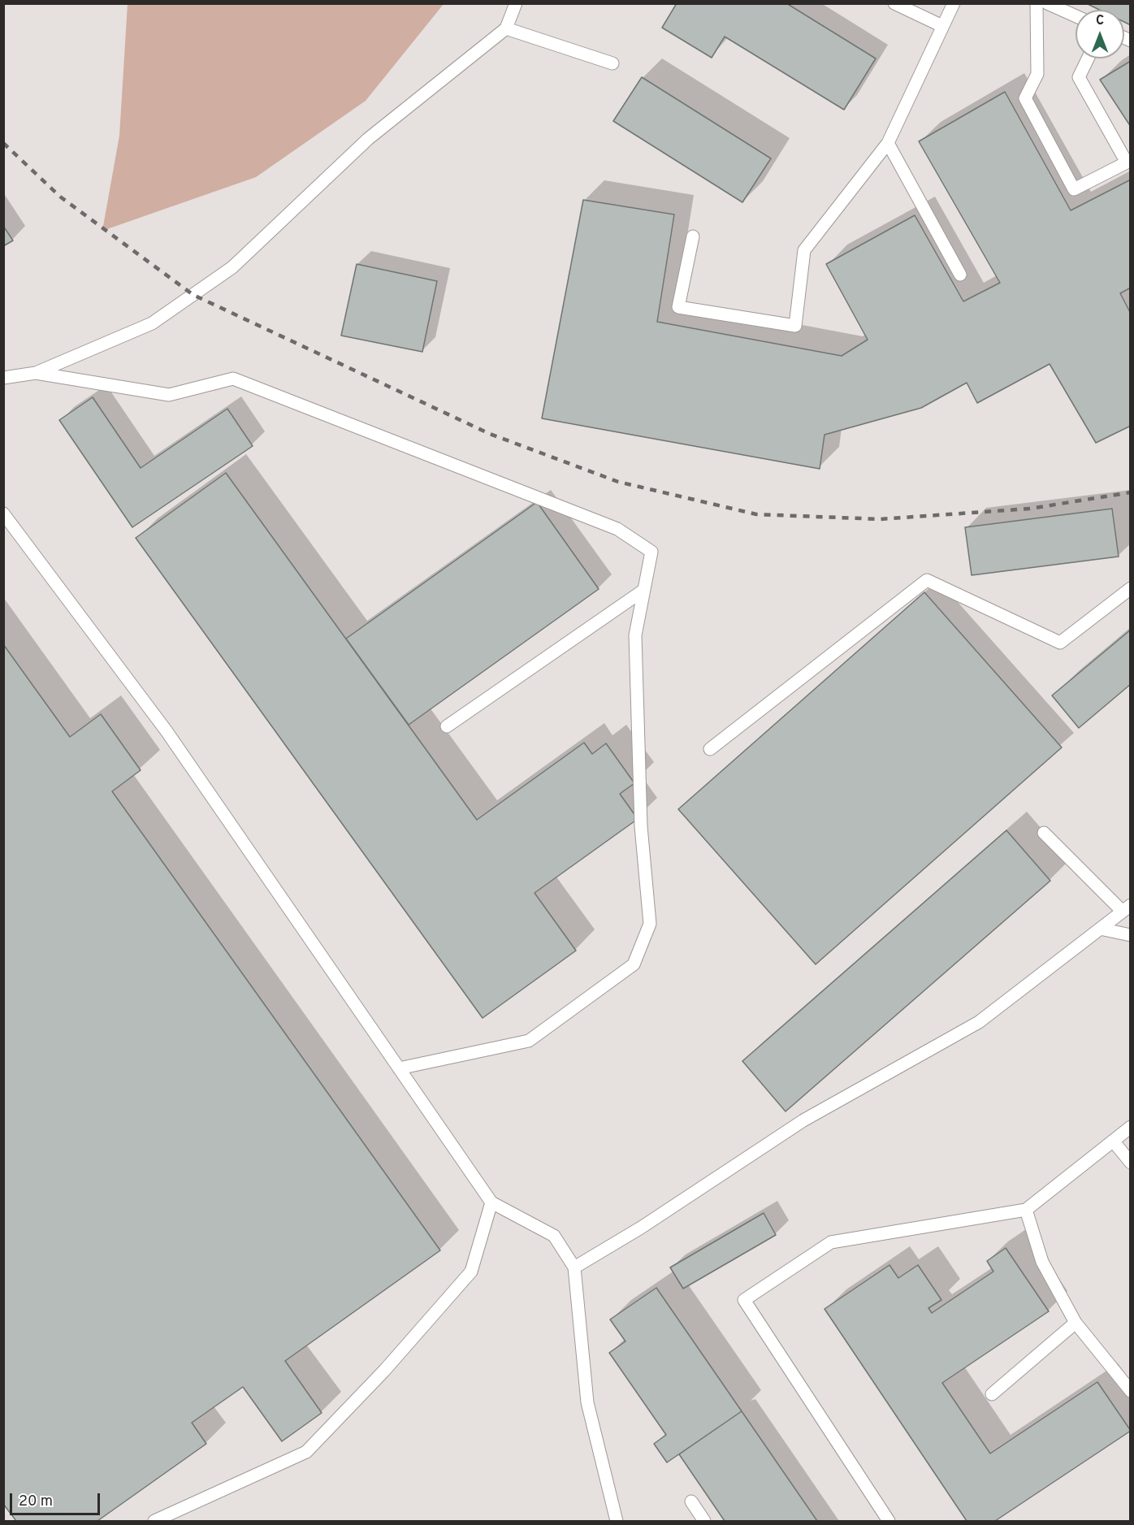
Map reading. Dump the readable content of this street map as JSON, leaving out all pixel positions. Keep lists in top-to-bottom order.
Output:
{
  "scale_bar": "20 m",
  "north": "top"
}
